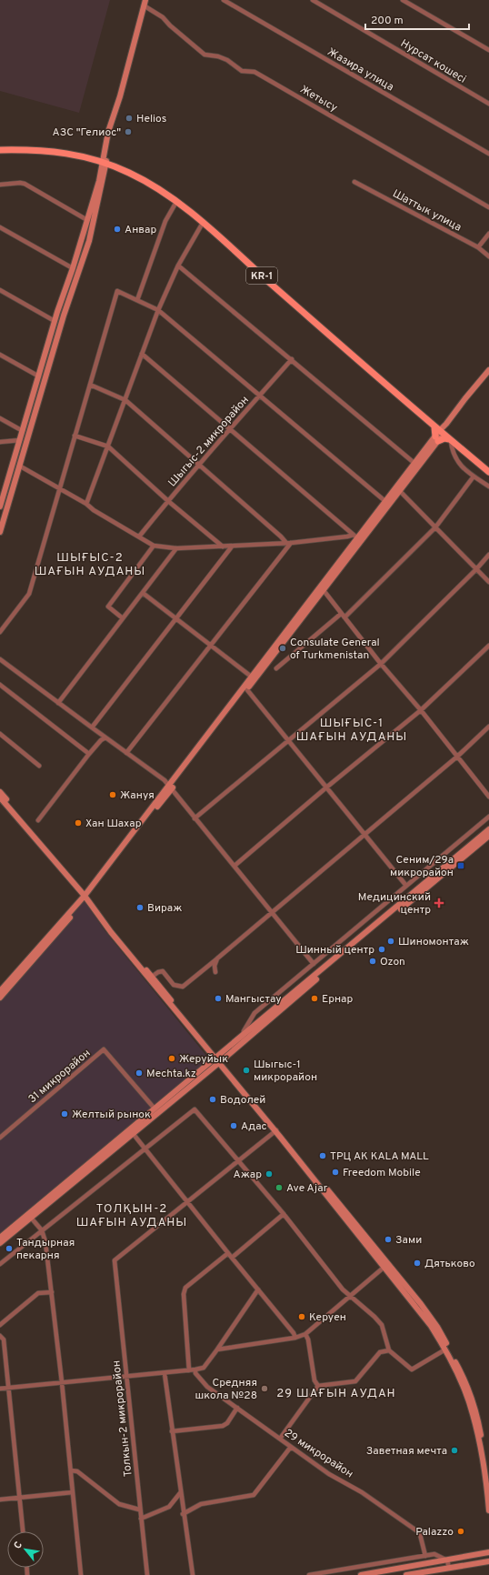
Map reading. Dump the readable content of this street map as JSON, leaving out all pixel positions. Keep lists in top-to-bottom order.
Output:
{
  "streets": {
    "main road": ["KR-1"],
    "street": [
      "Нурсат кошесi",
      "Жазира улица",
      "Жетысу",
      "Шаттык улица",
      "Шыгыс-2 микрорайон",
      "31 микрорайон",
      "Толкын-2 микрорайон",
      "29 микрорайон"
    ]
  },
  "districts": [
    "ШЫҒЫС-2 ШАҒЫН АУДАНЫ",
    "ШЫҒЫС-1 ШАҒЫН АУДАНЫ",
    "ТОЛҚЫН-2 ШАҒЫН АУДАНЫ",
    "29 ШАҒЫН АУДАН"
  ],
  "places": {
    "other": [
      "Helios",
      "АЗС \"Гелиос\"",
      "Анвар",
      "Consulate General of Turkmenistan",
      "Жануя",
      "Хан Шахар",
      "Вираж",
      "Шиномонтаж",
      "Шинный центр",
      "Ozon",
      "Мангыстау",
      "Ернар",
      "Жеруйык",
      "Шыгыс-1 микрорайон",
      "Mechta.kz",
      "Водолей",
      "Желтый рынок",
      "Адас",
      "ТРЦ AK KALA MALL",
      "Freedom Mobile",
      "Ажар",
      "Ave Ajar",
      "Зами",
      "Тандырная пекарня",
      "Дятьково",
      "Керуен",
      "Средняя школа №28",
      "Заветная мечта",
      "Palazzo"
    ],
    "transit": ["Сеним/29а микрорайон"],
    "health": ["Медицинский центр"]
  },
  "scale_bar": "200 m",
  "north": "top left"
}
